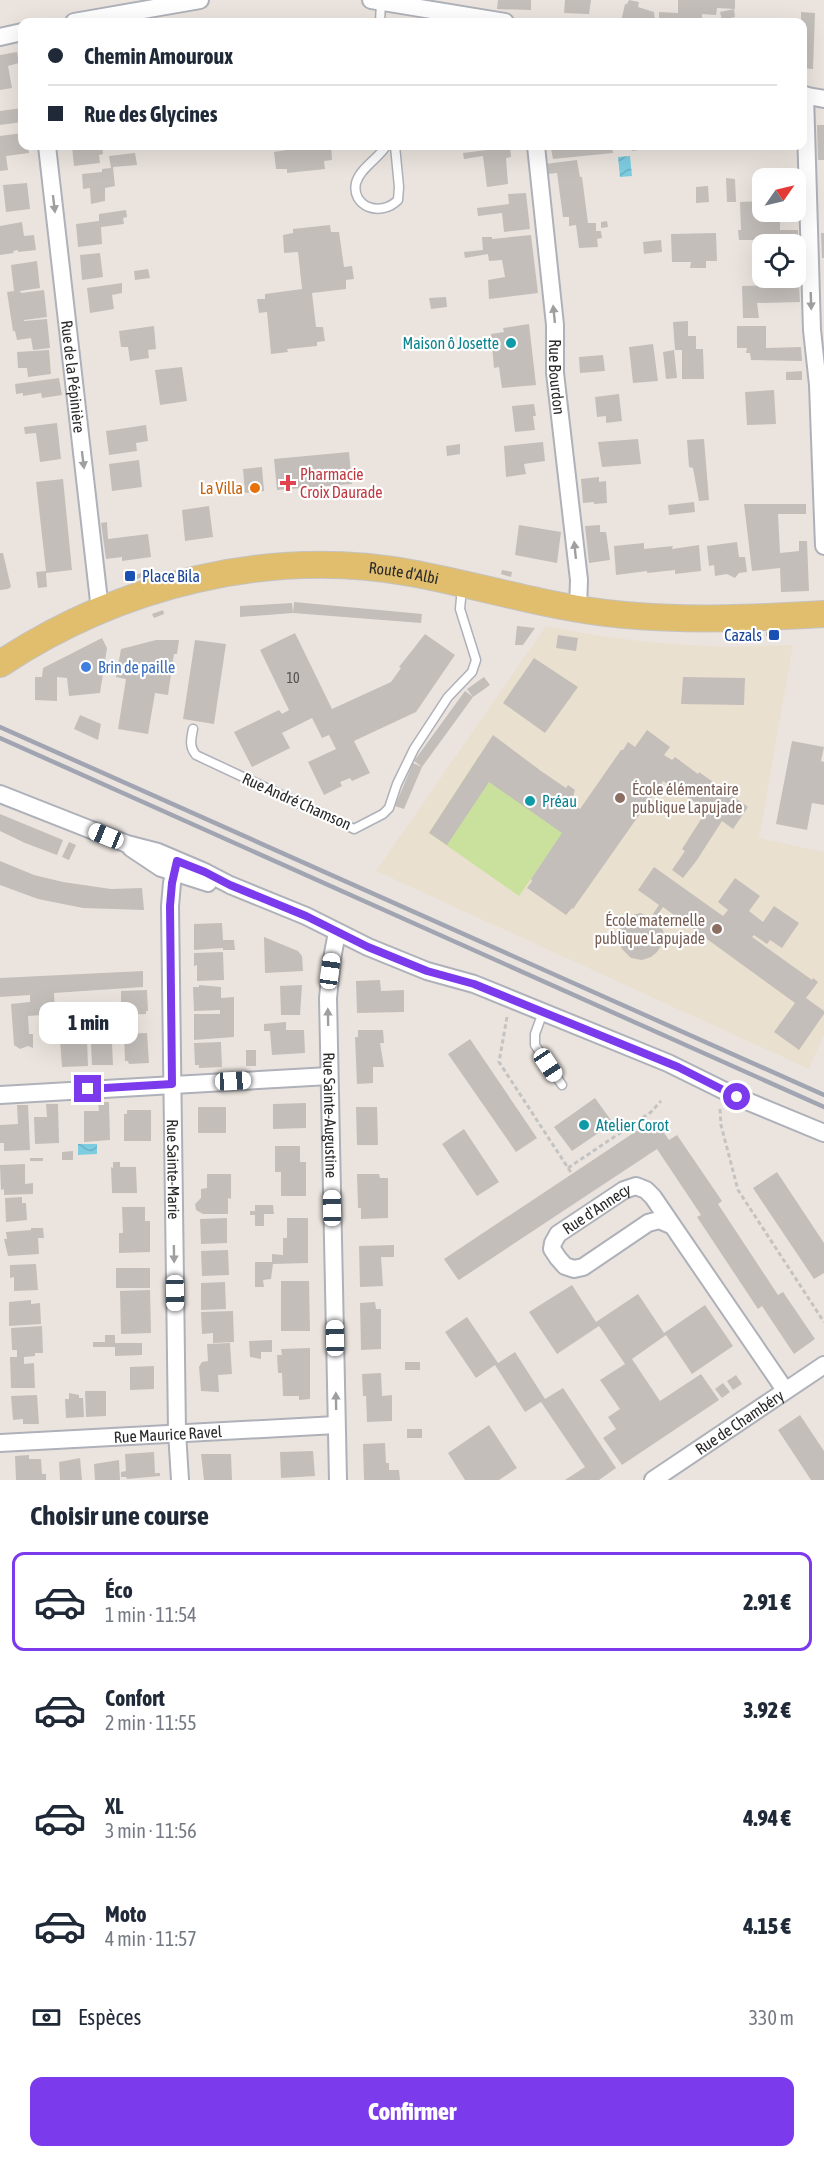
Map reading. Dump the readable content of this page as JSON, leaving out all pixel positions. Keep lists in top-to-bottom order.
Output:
{
  "streets": {
    "main road": ["Route d'Albi"],
    "street": [
      "Rue Bourdon",
      "Rue de la Pépinière",
      "Rue Sainte-Augustine",
      "Rue Sainte-Marie",
      "Rue d'Annecy",
      "Rue de Chambéry",
      "Rue Maurice Ravel"
    ],
    "lane": ["Rue André Chamson"]
  },
  "crossings": [
    ["Rue Bourdon", "Route d'Albi"],
    ["Rue de la Pépinière", "Route d'Albi"],
    ["Route d'Albi", "Rue André Chamson"],
    ["Rue Sainte-Augustine", "Rue Maurice Ravel"],
    ["Rue Sainte-Marie", "Rue Maurice Ravel"],
    ["Rue d'Annecy", "Rue de Chambéry"]
  ],
  "one_way": [
    "Rue Bourdon",
    "Rue de la Pépinière",
    "Rue Sainte-Augustine",
    "Rue Sainte-Marie"
  ],
  "places": {
    "other": [
      "Maison ô Josette",
      "La Villa",
      "Brin de paille",
      "École élémentaire publique Lapujade",
      "Préau",
      "École maternelle publique Lapujade",
      "Atelier Corot"
    ],
    "health": ["Pharmacie Croix Daurade"],
    "transit": ["Place Bila", "Cazals"]
  },
  "house_numbers": ["10"],
  "north": "top right",
  "page": {
    "banner": ["Chemin Amouroux", "Rue des Glycines"],
    "bubble": "1 min",
    "heading": "Choisir une course",
    "list": [
      {
        "name": "Éco",
        "note": "1 min · 11:54",
        "value": "2.91 €"
      },
      {
        "name": "Confort",
        "note": "2 min · 11:55",
        "value": "3.92 €"
      },
      {
        "name": "XL",
        "note": "3 min · 11:56",
        "value": "4.94 €"
      },
      {
        "name": "Moto",
        "note": "4 min · 11:57",
        "value": "4.15 €"
      }
    ],
    "pay": ["Espèces", "330 m"],
    "buttons": "Confirmer"
  }
}
